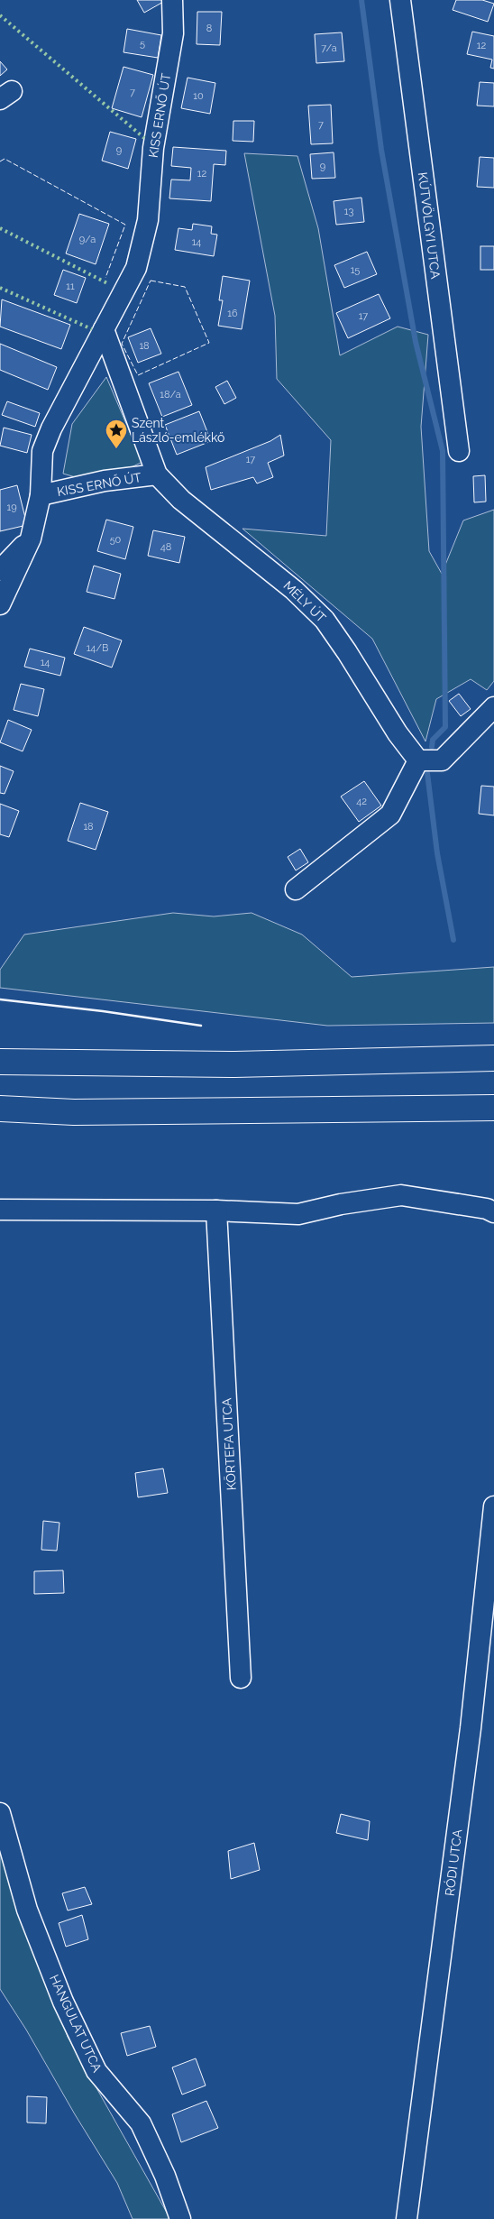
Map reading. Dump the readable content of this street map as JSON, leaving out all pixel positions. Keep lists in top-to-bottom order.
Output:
{
  "streets": {
    "street": [
      "KISS ERNŐ ÚT",
      "KÚTVÖLGYI UTCA",
      "MÉLY ÚT",
      "KÖRTEFA UTCA",
      "RÓDI UTCA",
      "HANGULAT UTCA"
    ]
  },
  "crossings": [
    ["KISS ERNŐ ÚT", "MÉLY ÚT"]
  ],
  "places": {
    "place": ["Szent László-emlékkő"]
  },
  "house_numbers": [
    "8",
    "5",
    "12",
    "7/a",
    "7",
    "10",
    "7",
    "9",
    "9",
    "12",
    "13",
    "9/a",
    "14",
    "15",
    "11",
    "16",
    "17",
    "18",
    "18/a",
    "17",
    "19",
    "50",
    "48",
    "14/B",
    "14",
    "42",
    "18"
  ]
}
